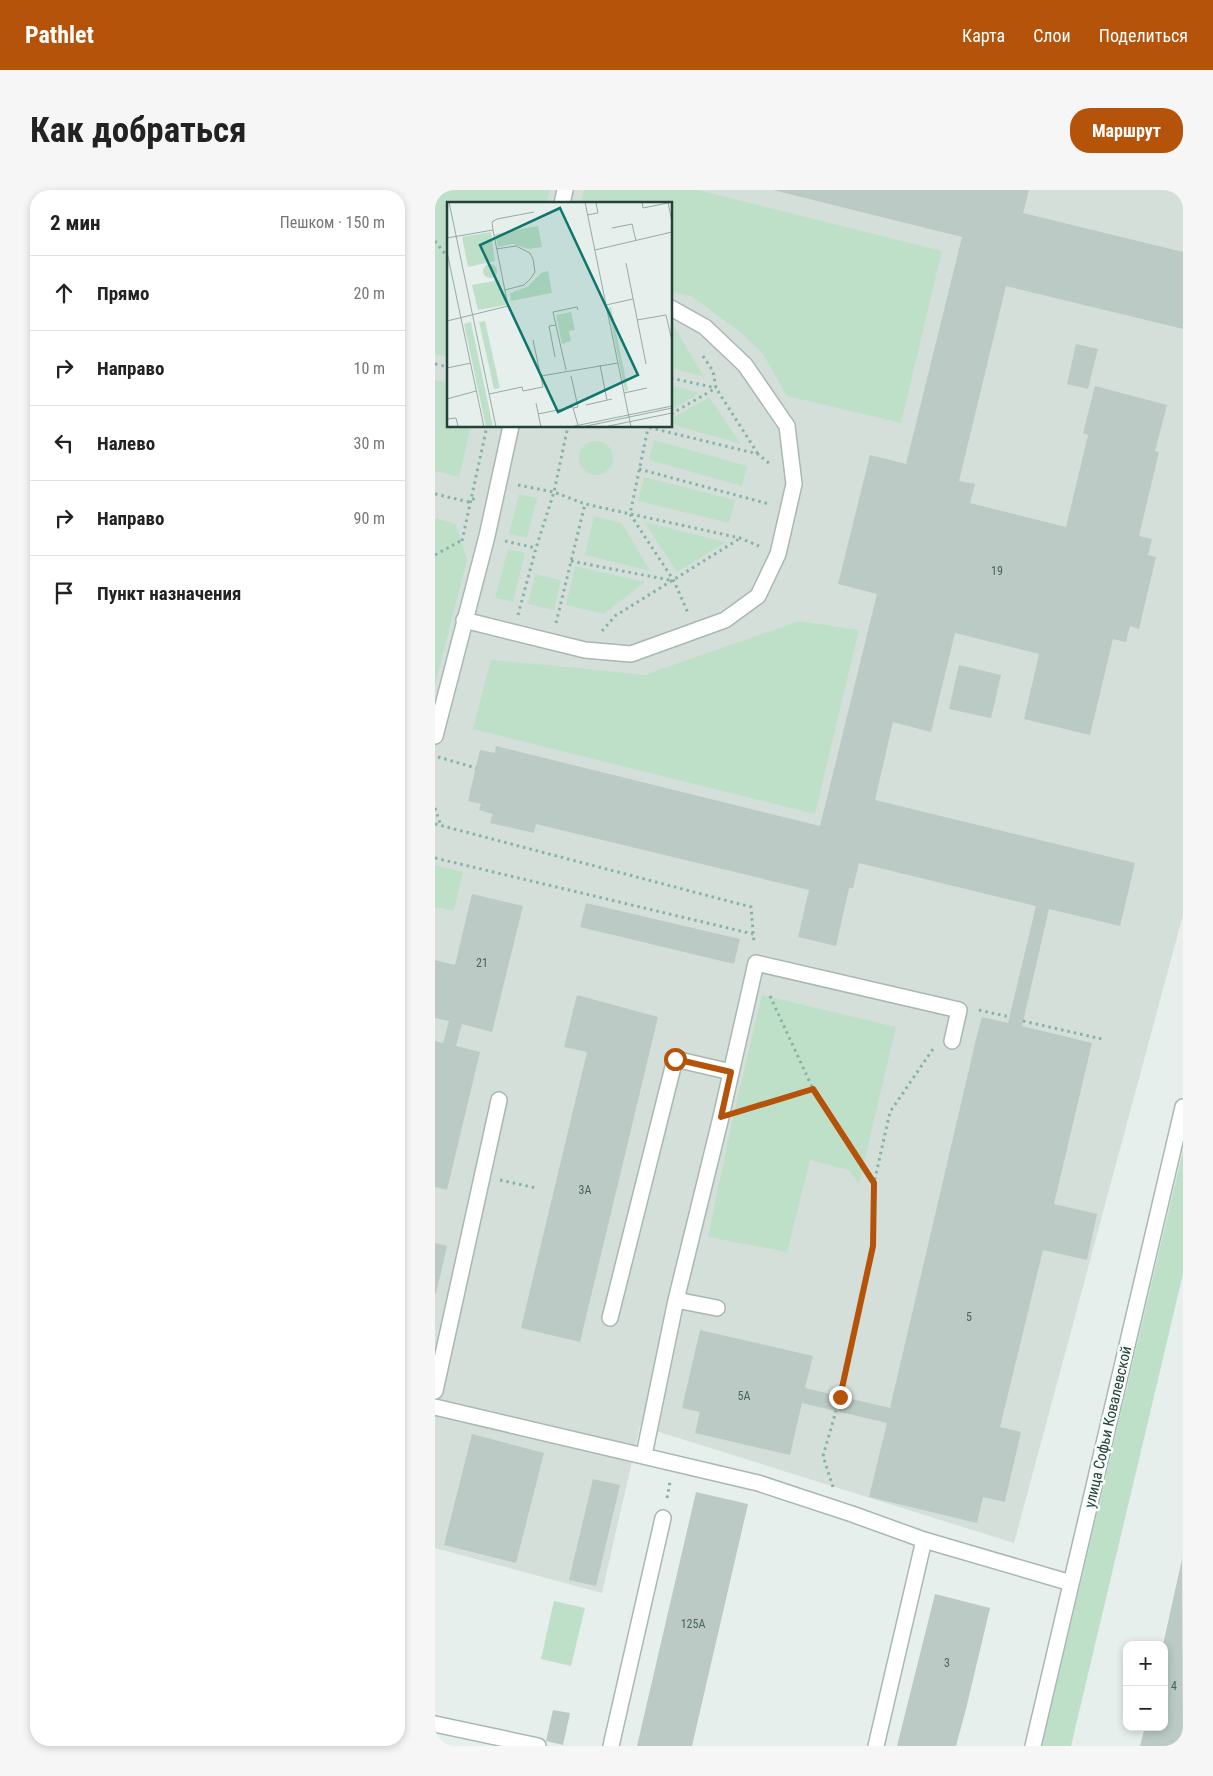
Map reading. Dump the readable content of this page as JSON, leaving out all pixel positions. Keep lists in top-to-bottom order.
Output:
{
  "streets": {
    "street": ["улица Софьи Ковалевской"]
  },
  "house_numbers": [
    "19",
    "21",
    "3А",
    "5",
    "5А",
    "125А",
    "3",
    "4"
  ],
  "page": {
    "header": "Pathlet",
    "nav": ["Карта", "Слои", "Поделиться"],
    "buttons": "Маршрут",
    "title": "Как добраться",
    "heading": ["2 мин", "Пешком · 150 m"],
    "list": [
      ["Прямо", "20 m"],
      ["Направо", "10 m"],
      ["Налево", "30 m"],
      ["Направо", "90 m"],
      "Пункт назначения"
    ],
    "map_buttons": ["+", "−"]
  }
}
